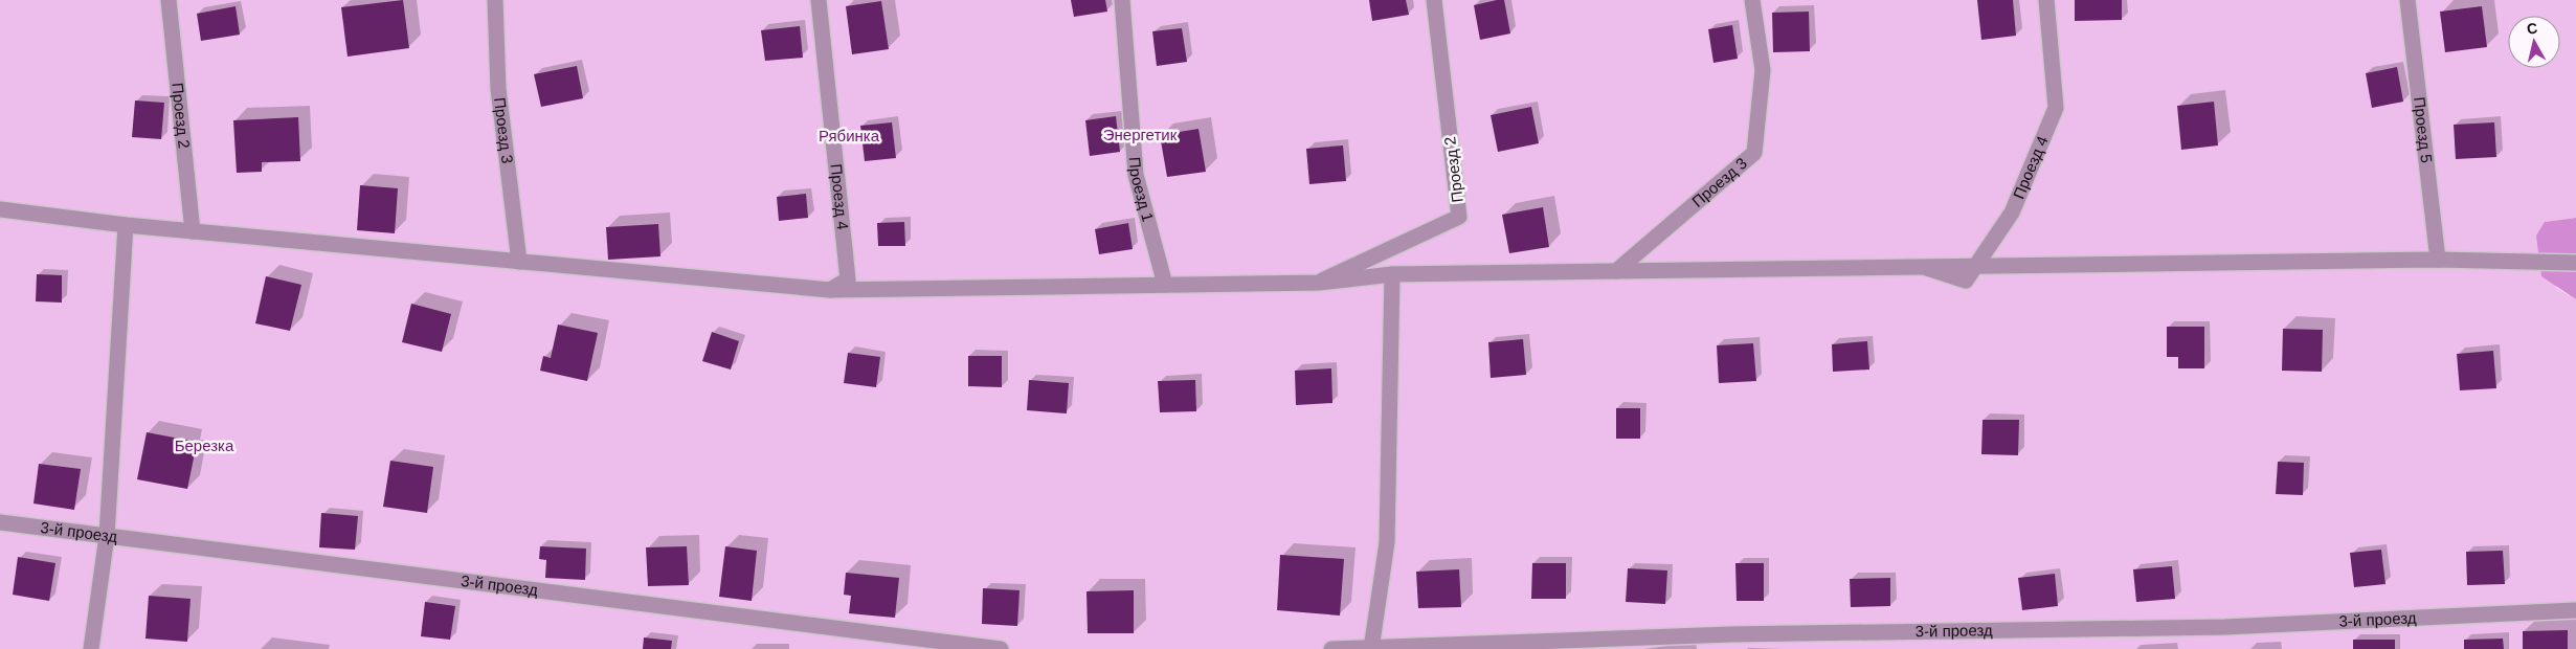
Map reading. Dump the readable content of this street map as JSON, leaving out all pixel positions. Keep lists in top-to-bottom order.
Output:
{
  "streets": {
    "street": [
      "Проезд 2",
      "Проезд 5",
      "Проезд 3",
      "Проезд 4",
      "Проезд 1",
      "3-й проезд"
    ]
  },
  "parks": ["Энергетик", "Рябинка", "Березка"],
  "north": "top"
}
